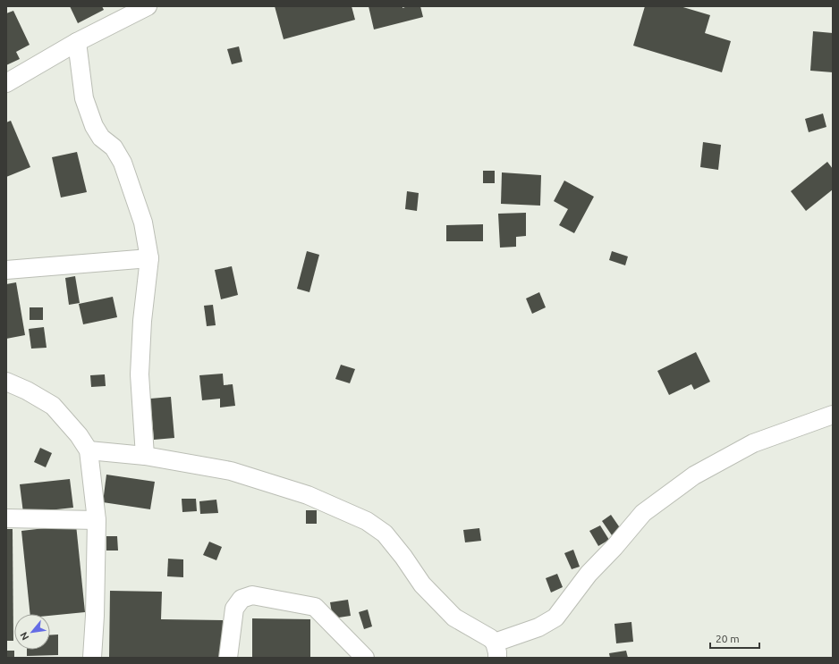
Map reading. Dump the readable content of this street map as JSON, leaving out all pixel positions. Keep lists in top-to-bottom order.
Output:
{
  "scale_bar": "20 m",
  "north": "bottom left"
}
